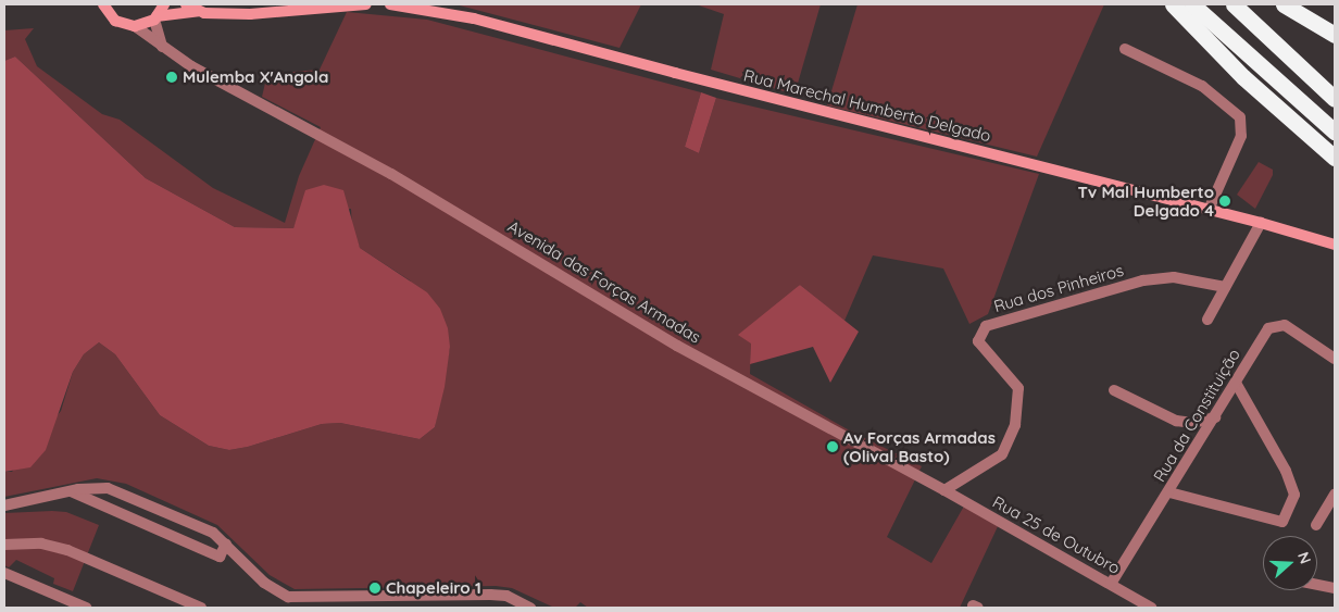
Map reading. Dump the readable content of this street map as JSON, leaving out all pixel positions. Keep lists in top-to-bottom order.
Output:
{
  "streets": {
    "street": [
      "Rua Marechal Humberto Delgado",
      "Avenida das Forças Armadas",
      "Rua dos Pinheiros",
      "Rua da Constituição",
      "Rua 25 de Outubro"
    ]
  },
  "crossings": [
    ["Avenida das Forças Armadas", "Rua dos Pinheiros"],
    ["Avenida das Forças Armadas", "Rua 25 de Outubro"],
    ["Rua dos Pinheiros", "Rua 25 de Outubro"],
    ["Rua da Constituição", "Rua 25 de Outubro"]
  ],
  "places": [
    "Mulemba X'Angola",
    "Tv Mal Humberto Delgado 4",
    "Av Forças Armadas (Olival Basto)",
    "Chapeleiro 1"
  ],
  "north": "right"
}
